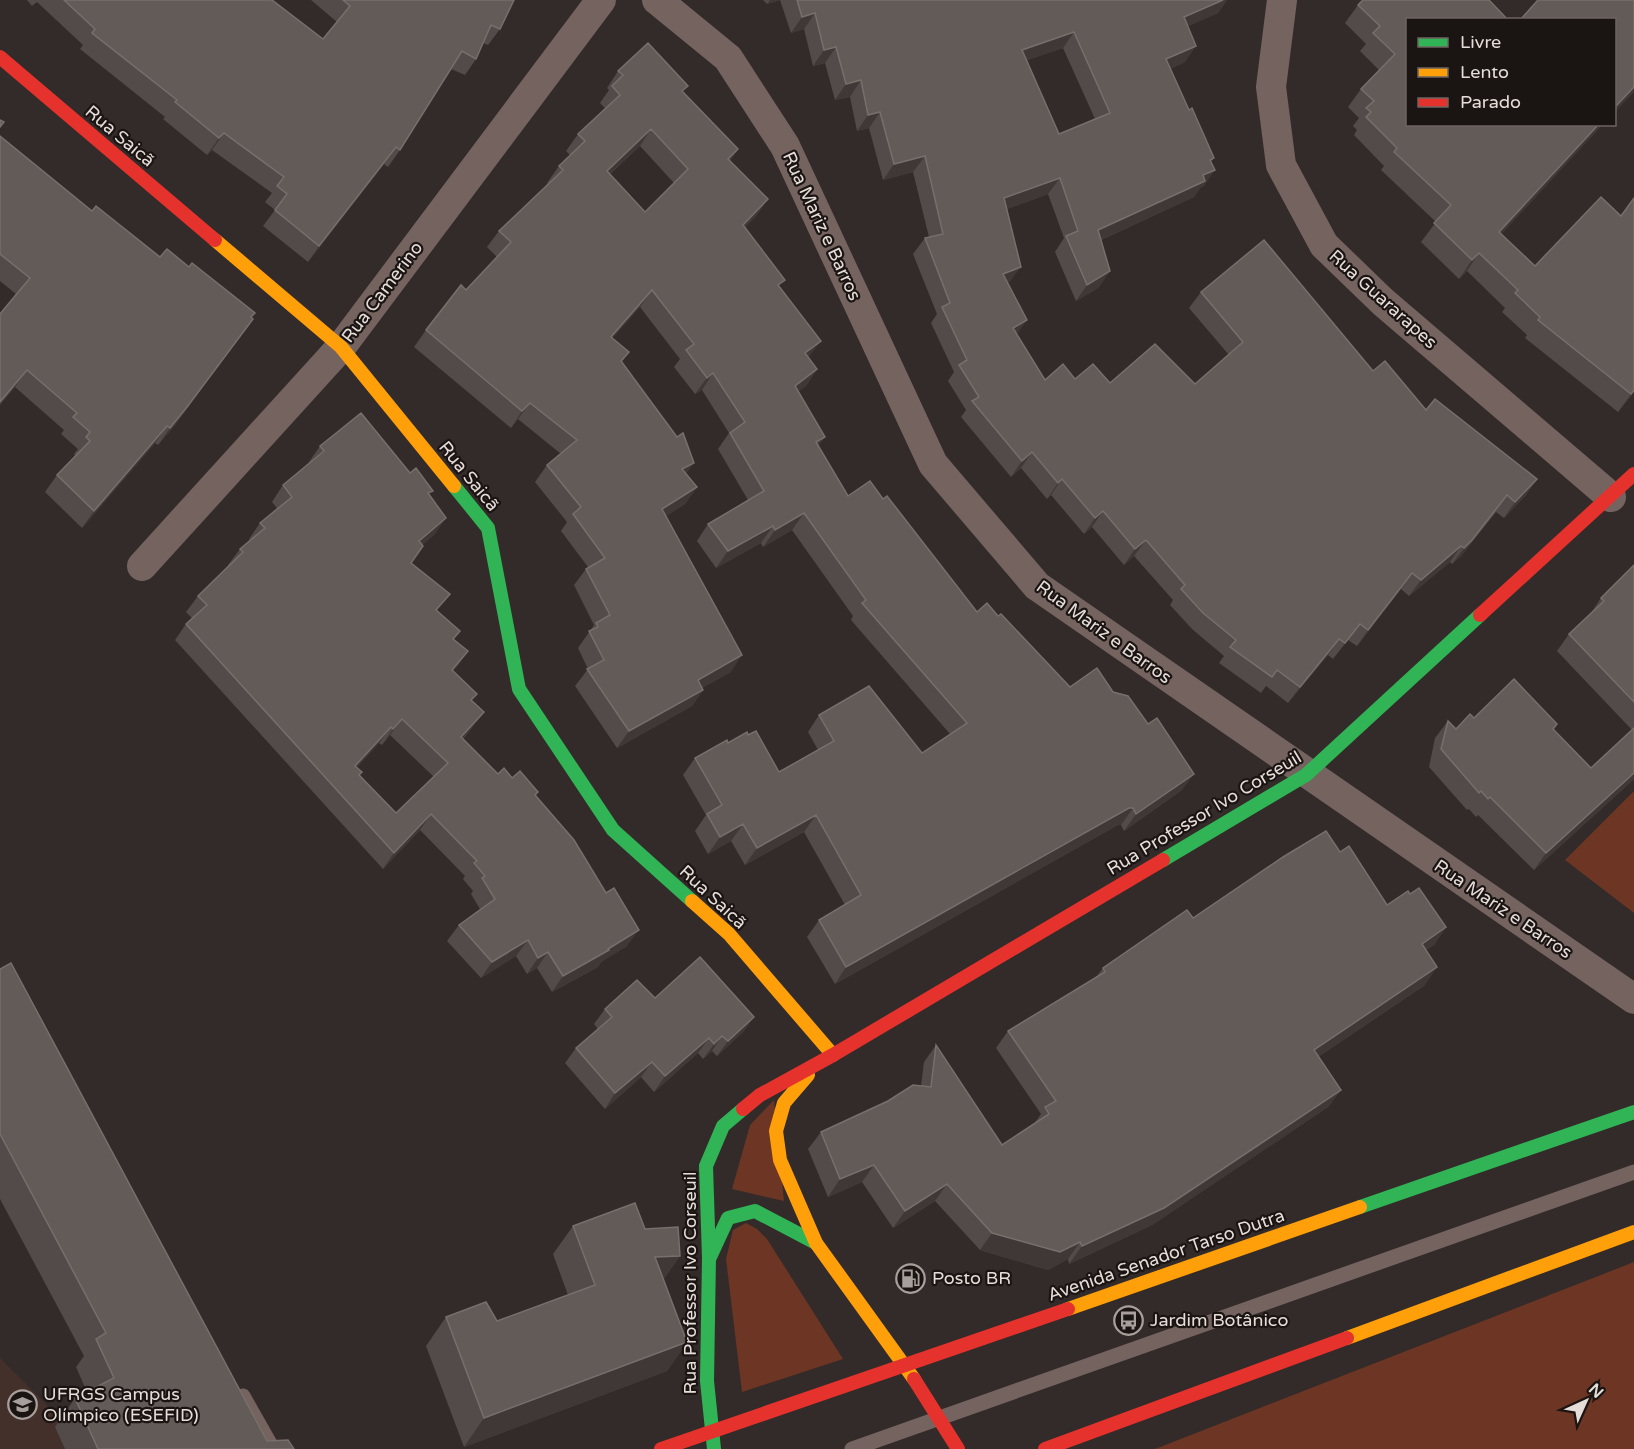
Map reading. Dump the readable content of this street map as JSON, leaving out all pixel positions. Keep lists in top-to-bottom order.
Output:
{
  "streets": {
    "street": [
      "Rua Saicã",
      "Rua Mariz e Barros",
      "Rua Camerino",
      "Rua Guararapes",
      "Rua Professor Ivo Corseuil",
      "Avenida Senador Tarso Dutra"
    ]
  },
  "crossings": [
    ["Rua Saicã", "Rua Camerino"],
    ["Rua Saicã", "Rua Professor Ivo Corseuil"],
    ["Rua Mariz e Barros", "Rua Professor Ivo Corseuil"],
    ["Rua Guararapes", "Rua Professor Ivo Corseuil"],
    ["Rua Professor Ivo Corseuil", "Avenida Senador Tarso Dutra"]
  ],
  "places": {
    "fuel station": ["Posto BR"],
    "bus stop": ["Jardim Botânico"],
    "school or university": ["UFRGS Campus Olímpico (ESEFID)"]
  },
  "legend": ["Livre", "Lento", "Parado"],
  "north": "top right"
}
